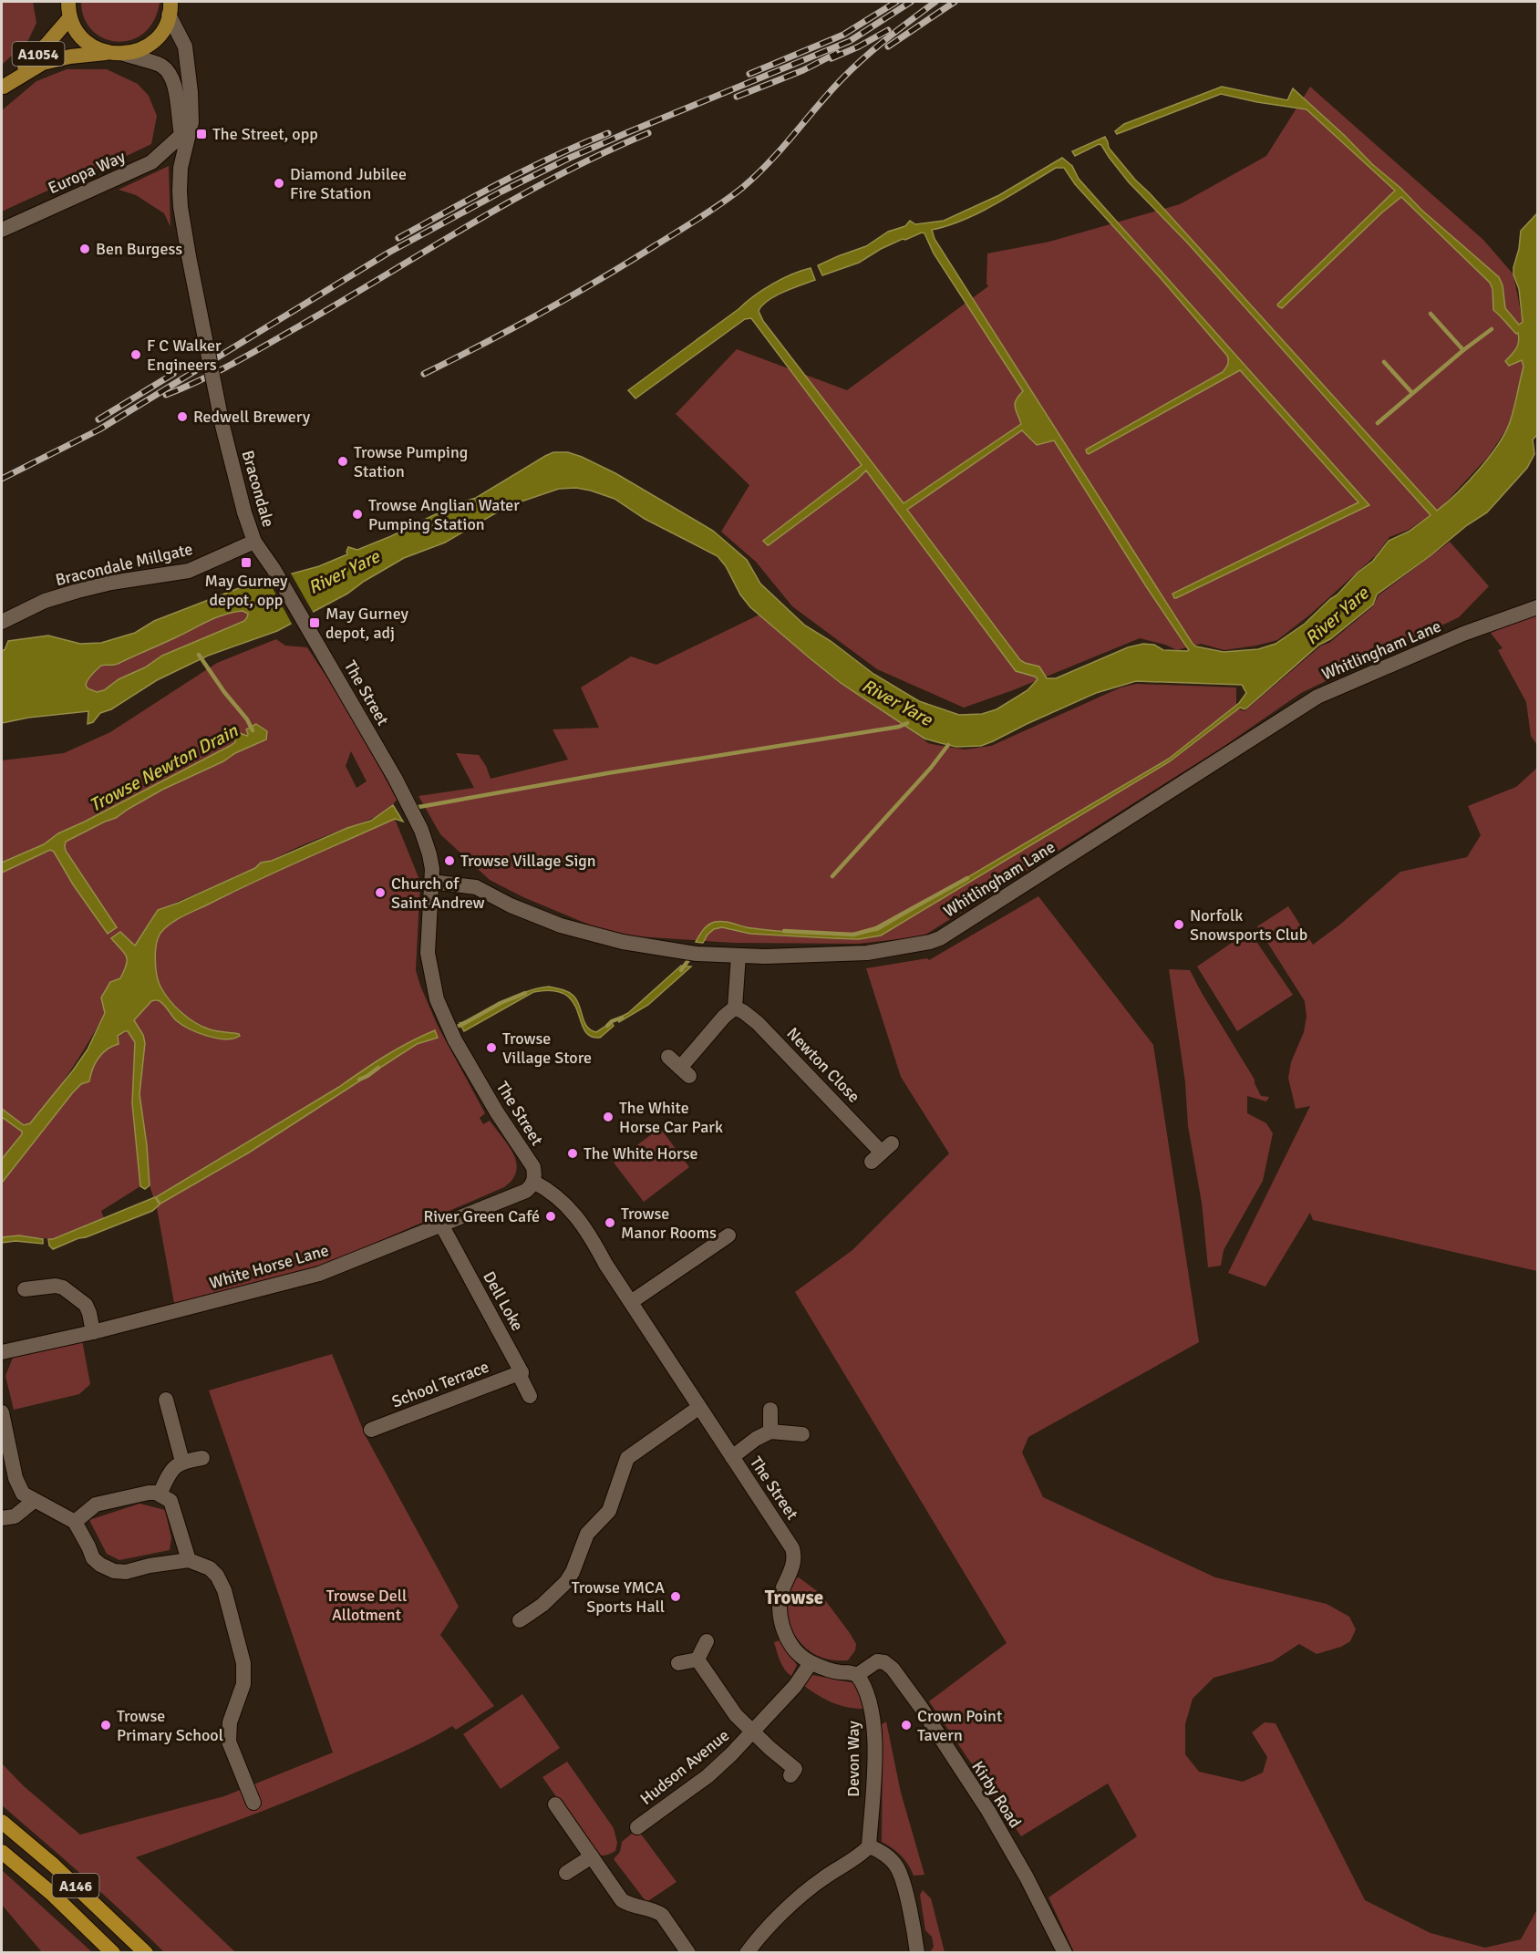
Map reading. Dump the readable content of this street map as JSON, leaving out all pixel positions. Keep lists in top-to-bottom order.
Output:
{
  "streets": {
    "highway": ["A146"],
    "main road": ["A1054"],
    "street": [
      "Europa Way",
      "Bracondale",
      "Bracondale Millgate",
      "Whitlingham Lane",
      "The Street",
      "Newton Close",
      "White Horse Lane",
      "Dell Loke",
      "School Terrace",
      "Devon Way",
      "Hudson Avenue",
      "Kirby Road"
    ]
  },
  "crossings": [
    ["Europa Way", "Bracondale"],
    ["Bracondale", "Bracondale Millgate"],
    ["Bracondale", "The Street"],
    ["Whitlingham Lane", "The Street"],
    ["The Street", "White Horse Lane"],
    ["The Street", "Hudson Avenue"],
    ["White Horse Lane", "Dell Loke"],
    ["Dell Loke", "School Terrace"],
    ["Devon Way", "Kirby Road"]
  ],
  "districts": ["Trowse"],
  "water": ["River Yare", "Trowse Newton Drain"],
  "parks": ["Trowse Dell Allotment"],
  "places": {
    "transit": ["The Street, opp", "May Gurney depot, opp", "May Gurney depot, adj"],
    "other": [
      "Diamond Jubilee Fire Station",
      "Ben Burgess",
      "F C Walker Engineers",
      "Redwell Brewery",
      "Trowse Pumping Station",
      "Trowse Anglian Water Pumping Station",
      "Trowse Village Sign",
      "Church of Saint Andrew",
      "Norfolk Snowsports Club",
      "Trowse Village Store",
      "The White Horse Car Park",
      "The White Horse",
      "River Green Café",
      "Trowse Manor Rooms",
      "Trowse YMCA Sports Hall",
      "Trowse Primary School",
      "Crown Point Tavern"
    ]
  }
}
